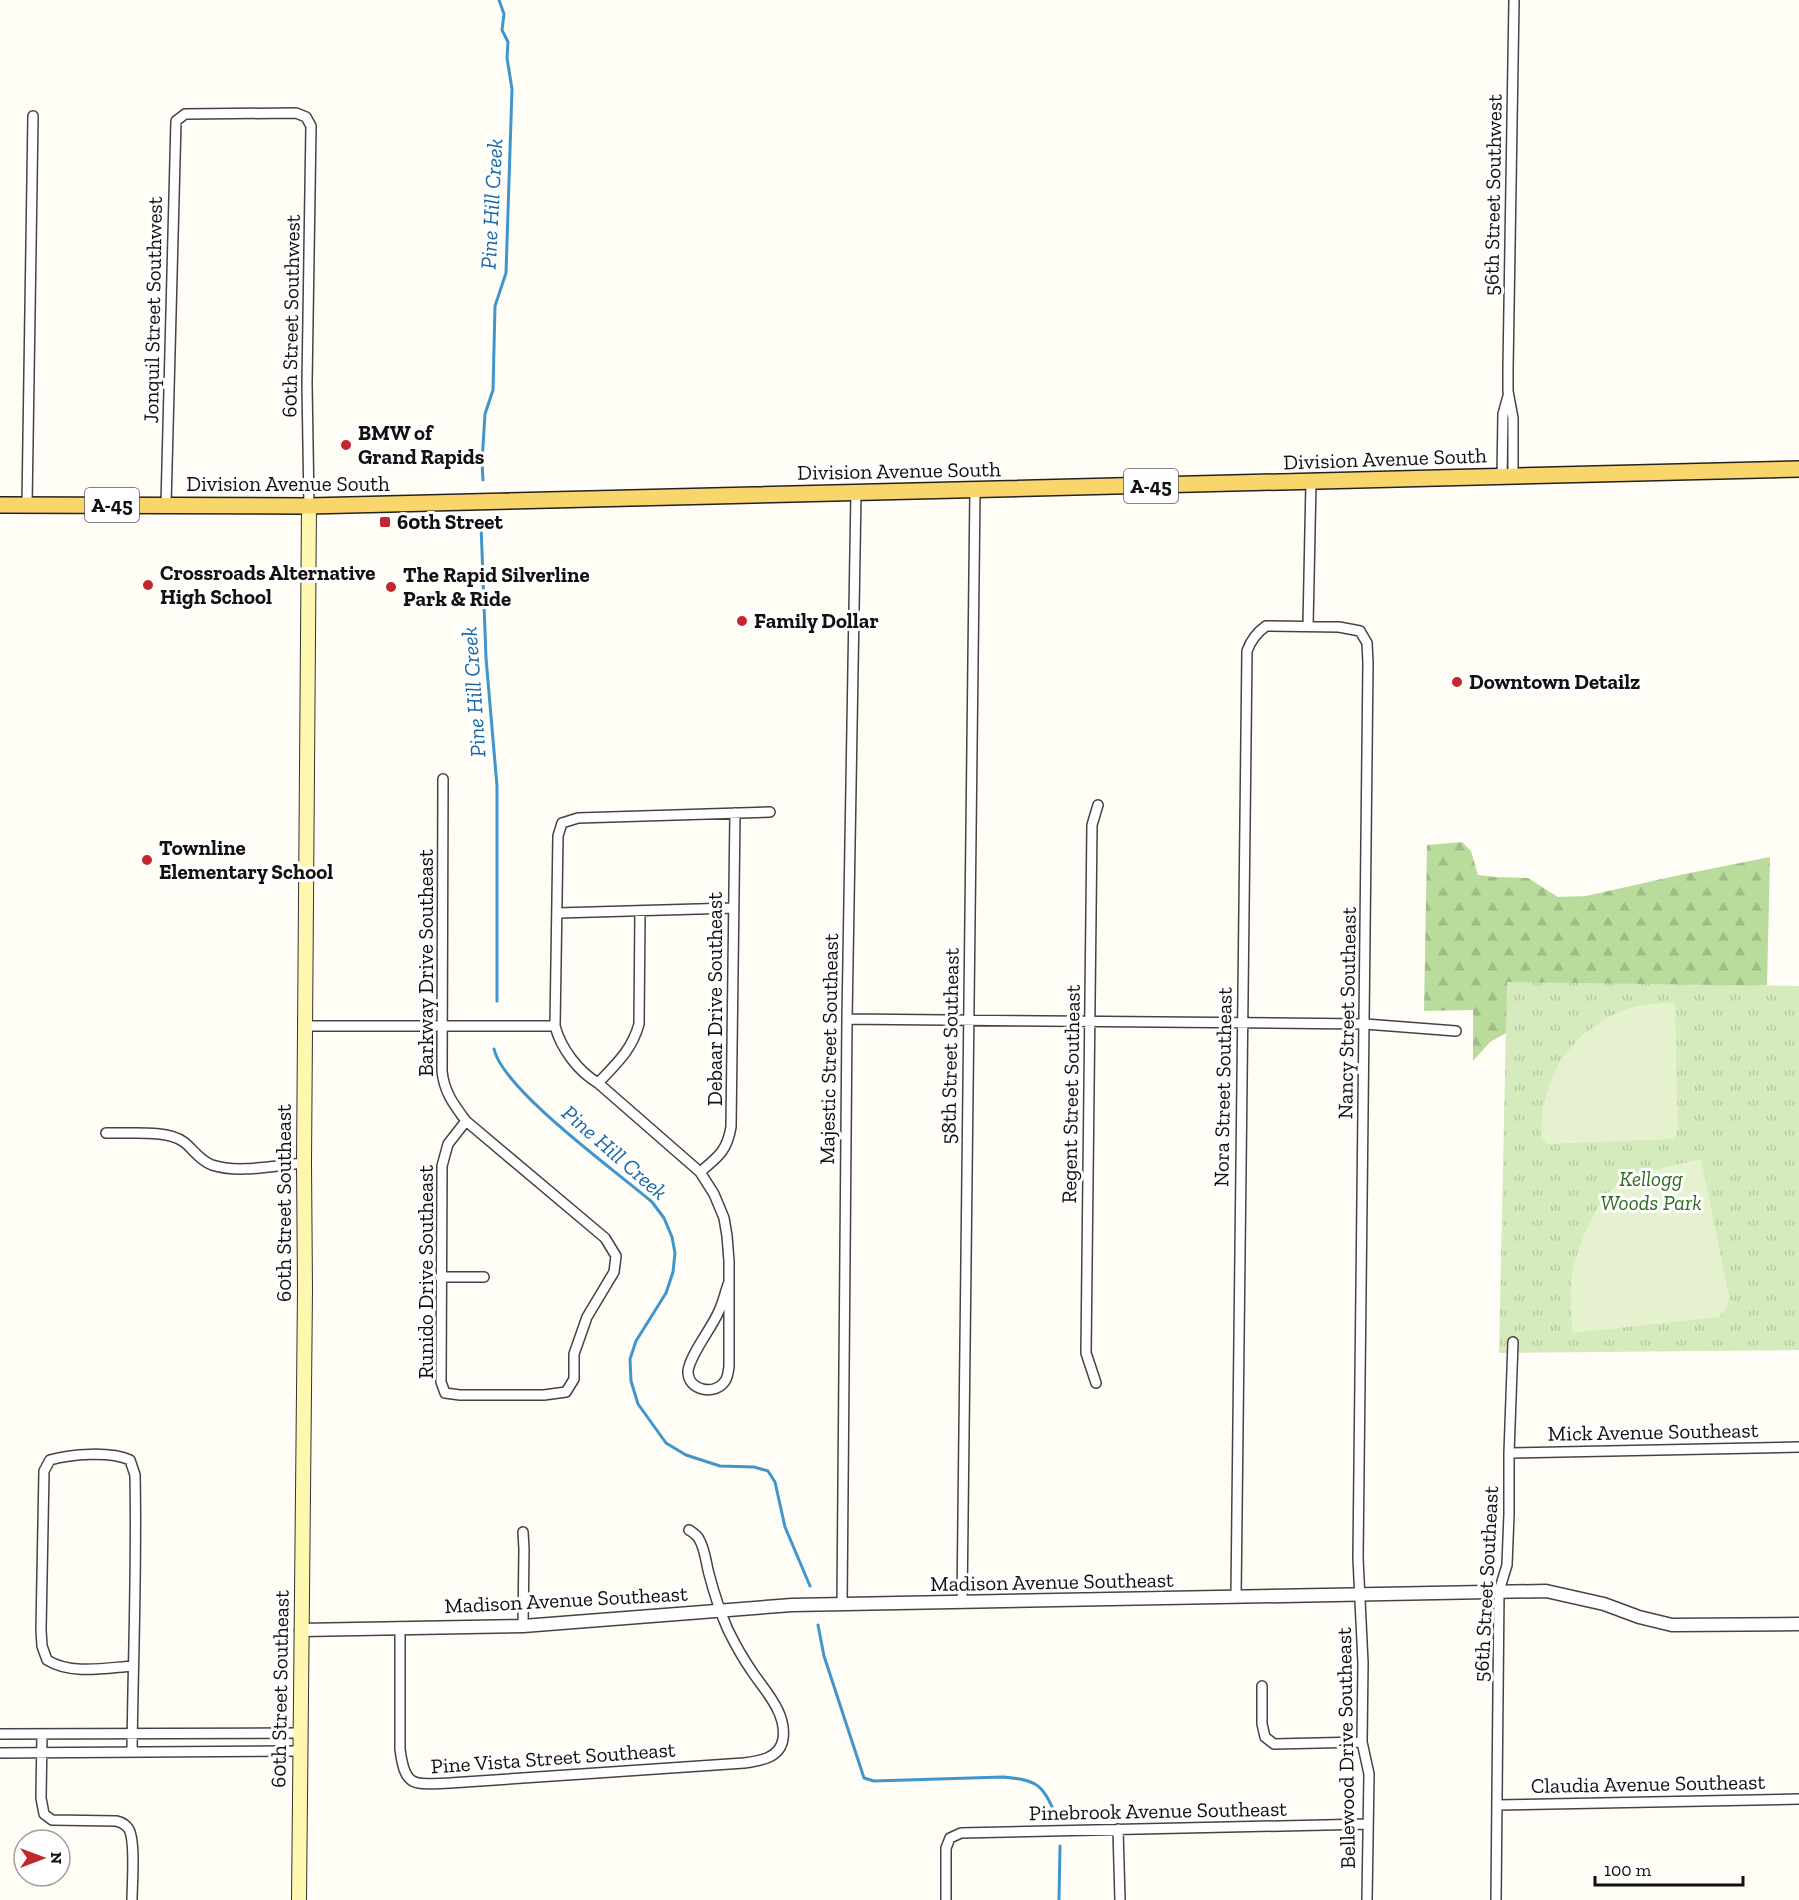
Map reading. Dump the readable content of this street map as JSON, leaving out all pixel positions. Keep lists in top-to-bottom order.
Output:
{
  "streets": {
    "main road": ["Division Avenue South", "A-45", "60th Street Southeast"],
    "street": [
      "56th Street Southwest",
      "Jonquil Street Southwest",
      "60th Street Southwest",
      "Barkway Drive Southeast",
      "Debaar Drive Southeast",
      "Nancy Street Southeast",
      "58th Street Southeast",
      "Majestic Street Southeast",
      "Nora Street Southeast",
      "Regent Street Southeast",
      "Runido Drive Southeast",
      "Mick Avenue Southeast",
      "Madison Avenue Southeast",
      "56th Street Southeast",
      "Bellewood Drive Southeast",
      "Pine Vista Street Southeast",
      "Claudia Avenue Southeast",
      "Pinebrook Avenue Southeast"
    ]
  },
  "crossings": [
    ["56th Street Southwest", "Division Avenue South"],
    ["Jonquil Street Southwest", "60th Street Southwest"],
    ["Jonquil Street Southwest", "Division Avenue South"],
    ["60th Street Southwest", "Division Avenue South"],
    ["60th Street Southwest", "60th Street Southeast"],
    ["Division Avenue South", "58th Street Southeast"],
    ["Division Avenue South", "Majestic Street Southeast"],
    ["Division Avenue South", "60th Street Southeast"],
    ["Barkway Drive Southeast", "Runido Drive Southeast"],
    ["Nancy Street Southeast", "Nora Street Southeast"],
    ["Nancy Street Southeast", "Madison Avenue Southeast"],
    ["Nancy Street Southeast", "Bellewood Drive Southeast"],
    ["58th Street Southeast", "Madison Avenue Southeast"],
    ["Majestic Street Southeast", "Madison Avenue Southeast"],
    ["Nora Street Southeast", "Madison Avenue Southeast"],
    ["60th Street Southeast", "Madison Avenue Southeast"],
    ["Mick Avenue Southeast", "56th Street Southeast"],
    ["Madison Avenue Southeast", "56th Street Southeast"],
    ["Madison Avenue Southeast", "Bellewood Drive Southeast"],
    ["Madison Avenue Southeast", "Pine Vista Street Southeast"],
    ["56th Street Southeast", "Claudia Avenue Southeast"],
    ["Bellewood Drive Southeast", "Pinebrook Avenue Southeast"]
  ],
  "water": ["Pine Hill Creek"],
  "parks": ["Kellogg Woods Park"],
  "places": {
    "other": [
      "BMW of Grand Rapids",
      "Crossroads Alternative High School",
      "The Rapid Silverline Park & Ride",
      "Family Dollar",
      "Downtown Detailz",
      "Townline Elementary School"
    ],
    "transit": ["60th Street"]
  },
  "scale_bar": "100 m",
  "north": "right"
}
